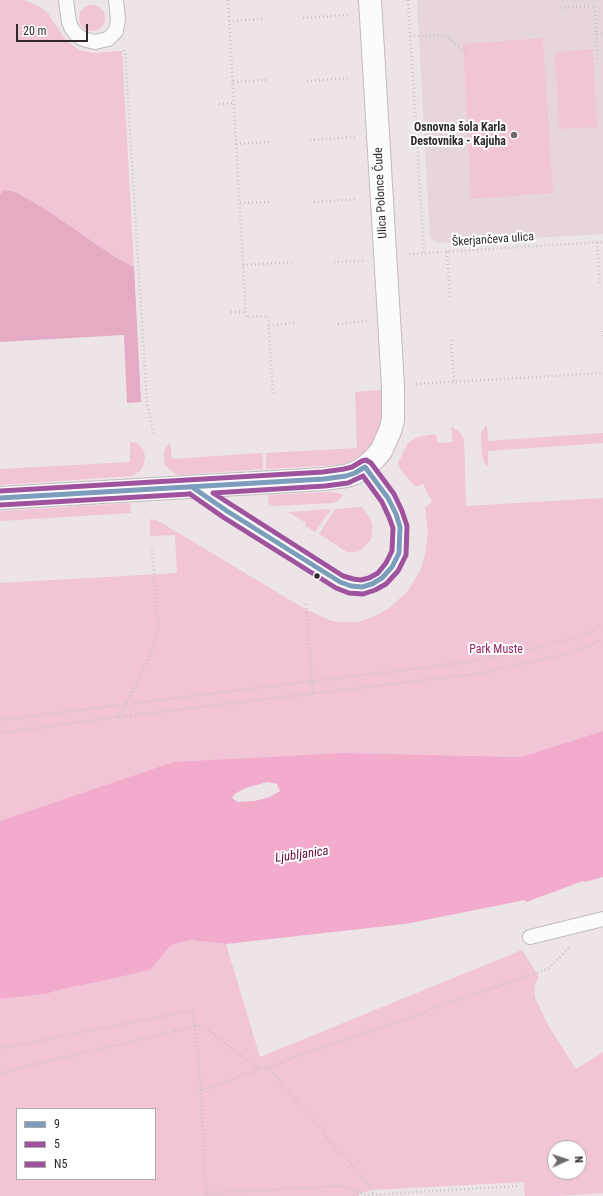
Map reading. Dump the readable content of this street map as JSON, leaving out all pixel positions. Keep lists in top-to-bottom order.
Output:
{
  "streets": {
    "street": ["Ulica Polonce Čude"],
    "path": ["Škerjančeva ulica"]
  },
  "crossings": [
    ["Ulica Polonce Čude", "Škerjančeva ulica"]
  ],
  "water": ["Ljubljanica"],
  "parks": ["Park Muste"],
  "places": ["Osnovna šola Karla Destovnika - Kajuha"],
  "lines": ["transit line N5", "transit line 9", "transit line 5"],
  "legend": ["9", "5", "N5"],
  "scale_bar": "20 m",
  "north": "right"
}
